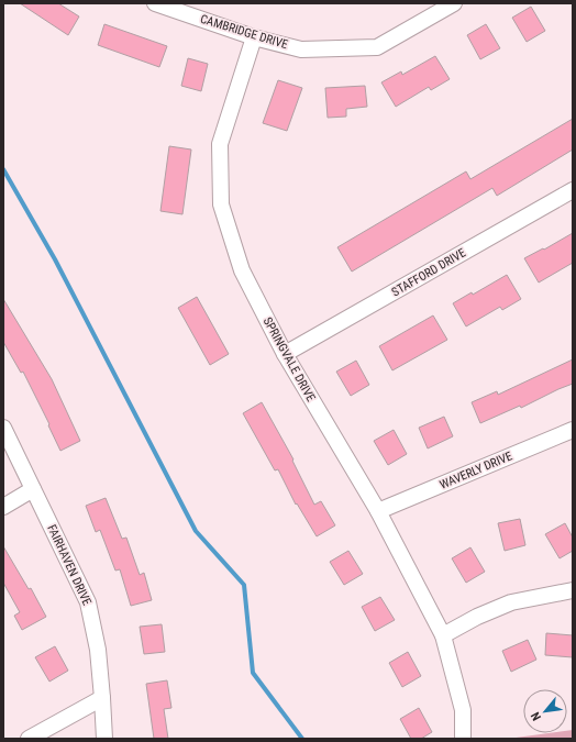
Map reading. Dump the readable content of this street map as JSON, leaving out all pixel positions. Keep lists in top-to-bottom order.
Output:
{
  "streets": {
    "street": [
      "CAMBRIDGE DRIVE",
      "STAFFORD DRIVE",
      "SPRINGVALE DRIVE",
      "WAVERLY DRIVE",
      "FAIRHAVEN DRIVE"
    ]
  },
  "crossings": [
    ["CAMBRIDGE DRIVE", "SPRINGVALE DRIVE"],
    ["STAFFORD DRIVE", "SPRINGVALE DRIVE"],
    ["SPRINGVALE DRIVE", "WAVERLY DRIVE"]
  ],
  "north": "bottom left"
}
